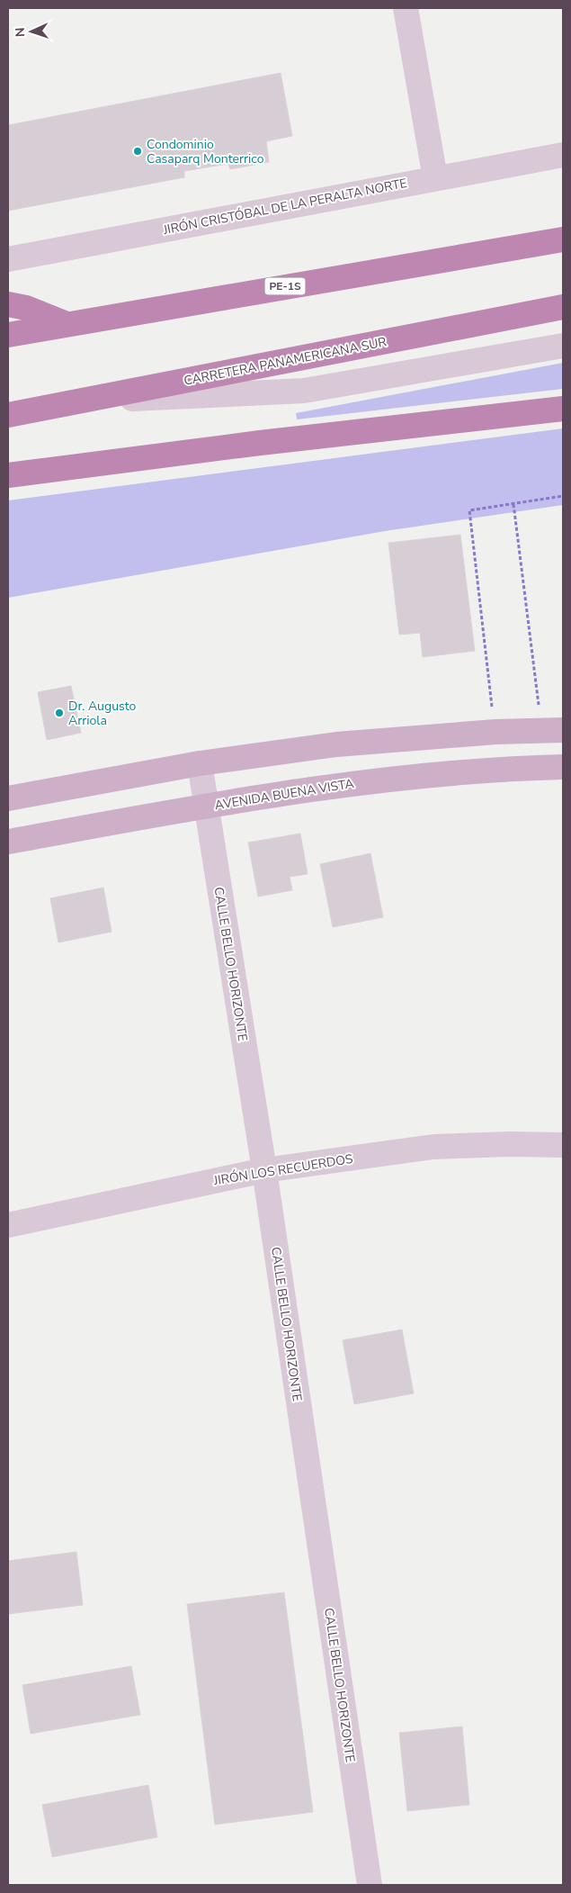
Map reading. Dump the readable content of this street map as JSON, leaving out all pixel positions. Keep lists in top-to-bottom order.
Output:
{
  "streets": {
    "highway": ["PE-1S", "CARRETERA PANAMERICANA SUR"],
    "main road": ["AVENIDA BUENA VISTA"],
    "street": ["JIRÓN CRISTÓBAL DE LA PERALTA NORTE", "CALLE BELLO HORIZONTE", "JIRÓN LOS RECUERDOS"]
  },
  "crossings": [
    ["AVENIDA BUENA VISTA", "CALLE BELLO HORIZONTE"],
    ["CALLE BELLO HORIZONTE", "JIRÓN LOS RECUERDOS"]
  ],
  "places": ["Condominio Casaparq Monterrico", "Dr. Augusto Arriola"],
  "north": "left"
}
